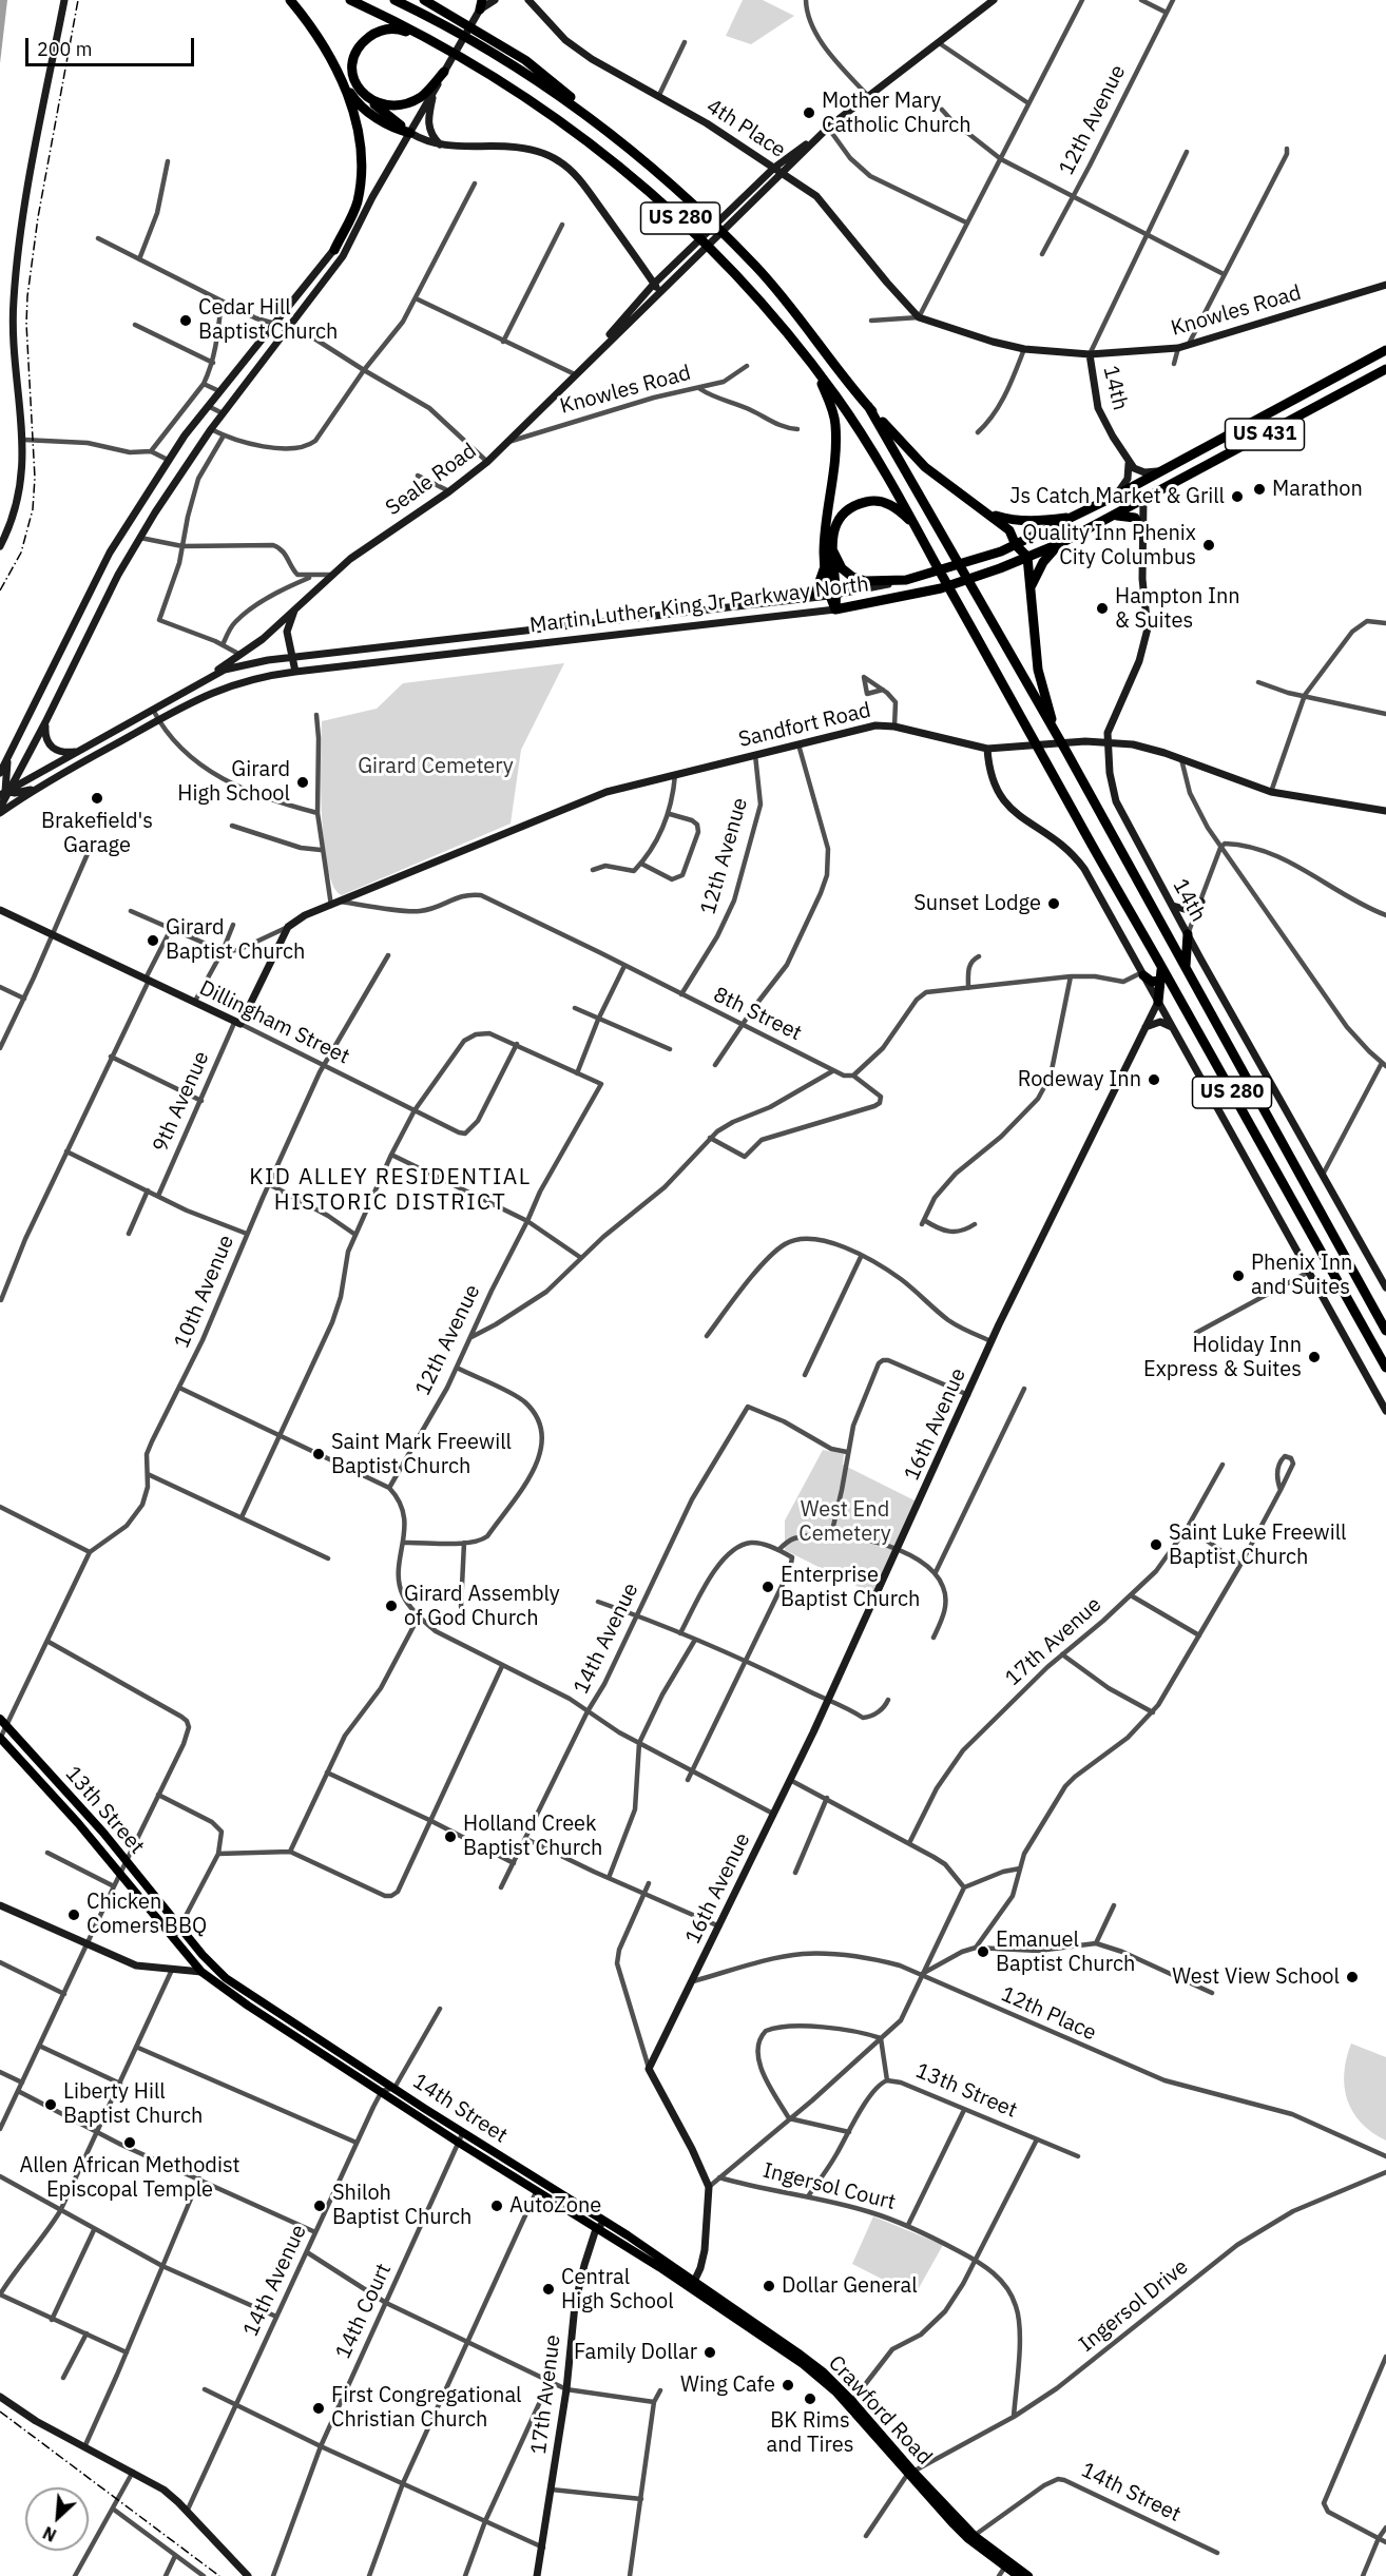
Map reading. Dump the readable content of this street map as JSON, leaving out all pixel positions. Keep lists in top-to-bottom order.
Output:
{
  "streets": {
    "highway": ["US 280", "US 431", "Martin Luther King Jr Parkway North"],
    "main road": ["13th Street", "14th Street", "Crawford Road"],
    "street": [
      "12th Avenue",
      "4th Place",
      "Knowles Road",
      "14th",
      "Seale Road",
      "Sandfort Road",
      "8th Street",
      "Dillingham Street",
      "9th Avenue",
      "10th Avenue",
      "16th Avenue",
      "14th Avenue",
      "17th Avenue",
      "12th Place",
      "Ingersol Court",
      "Ingersol Drive",
      "14th Court"
    ]
  },
  "crossings": [
    ["12th Avenue", "Sandfort Road"],
    ["12th Avenue", "8th Street"],
    ["4th Place", "Knowles Road"],
    ["4th Place", "Seale Road"],
    ["US 280", "US 431"],
    ["Knowles Road", "14th"],
    ["Knowles Road", "Seale Road"],
    ["14th", "Martin Luther King Jr Parkway North"],
    ["14th", "Sandfort Road"],
    ["US 431", "Martin Luther King Jr Parkway North"],
    ["Seale Road", "Martin Luther King Jr Parkway North"],
    ["Sandfort Road", "8th Street"],
    ["Sandfort Road", "9th Avenue"],
    ["Dillingham Street", "9th Avenue"],
    ["Dillingham Street", "10th Avenue"],
    ["16th Avenue", "12th Place"],
    ["14th Avenue", "14th Street"],
    ["17th Avenue", "14th Street"],
    ["14th Street", "14th Court"],
    ["14th Street", "Crawford Road"],
    ["Ingersol Court", "Ingersol Drive"],
    ["Ingersol Drive", "Crawford Road"]
  ],
  "districts": ["KID ALLEY RESIDENTIAL HISTORIC DISTRICT"],
  "parks": ["Girard Cemetery", "West End Cemetery"],
  "places": [
    "Mother Mary Catholic Church",
    "Cedar Hill Baptist Church",
    "Marathon",
    "Js Catch Market & Grill",
    "Quality Inn Phenix City Columbus",
    "Hampton Inn & Suites",
    "Girard High School",
    "Brakefield's Garage",
    "Sunset Lodge",
    "Girard Baptist Church",
    "Rodeway Inn",
    "Phenix Inn and Suites",
    "Holiday Inn Express & Suites",
    "Saint Mark Freewill Baptist Church",
    "Saint Luke Freewill Baptist Church",
    "Enterprise Baptist Church",
    "Girard Assembly of God Church",
    "Holland Creek Baptist Church",
    "Chicken Comers BBQ",
    "Emanuel Baptist Church",
    "West View School",
    "Liberty Hill Baptist Church",
    "Allen African Methodist Episcopal Temple",
    "Shiloh Baptist Church",
    "AutoZone",
    "Dollar General",
    "Central High School",
    "Family Dollar",
    "Wing Cafe",
    "BK Rims and Tires",
    "First Congregational Christian Church"
  ],
  "scale_bar": "200 m",
  "north": "bottom left"
}
